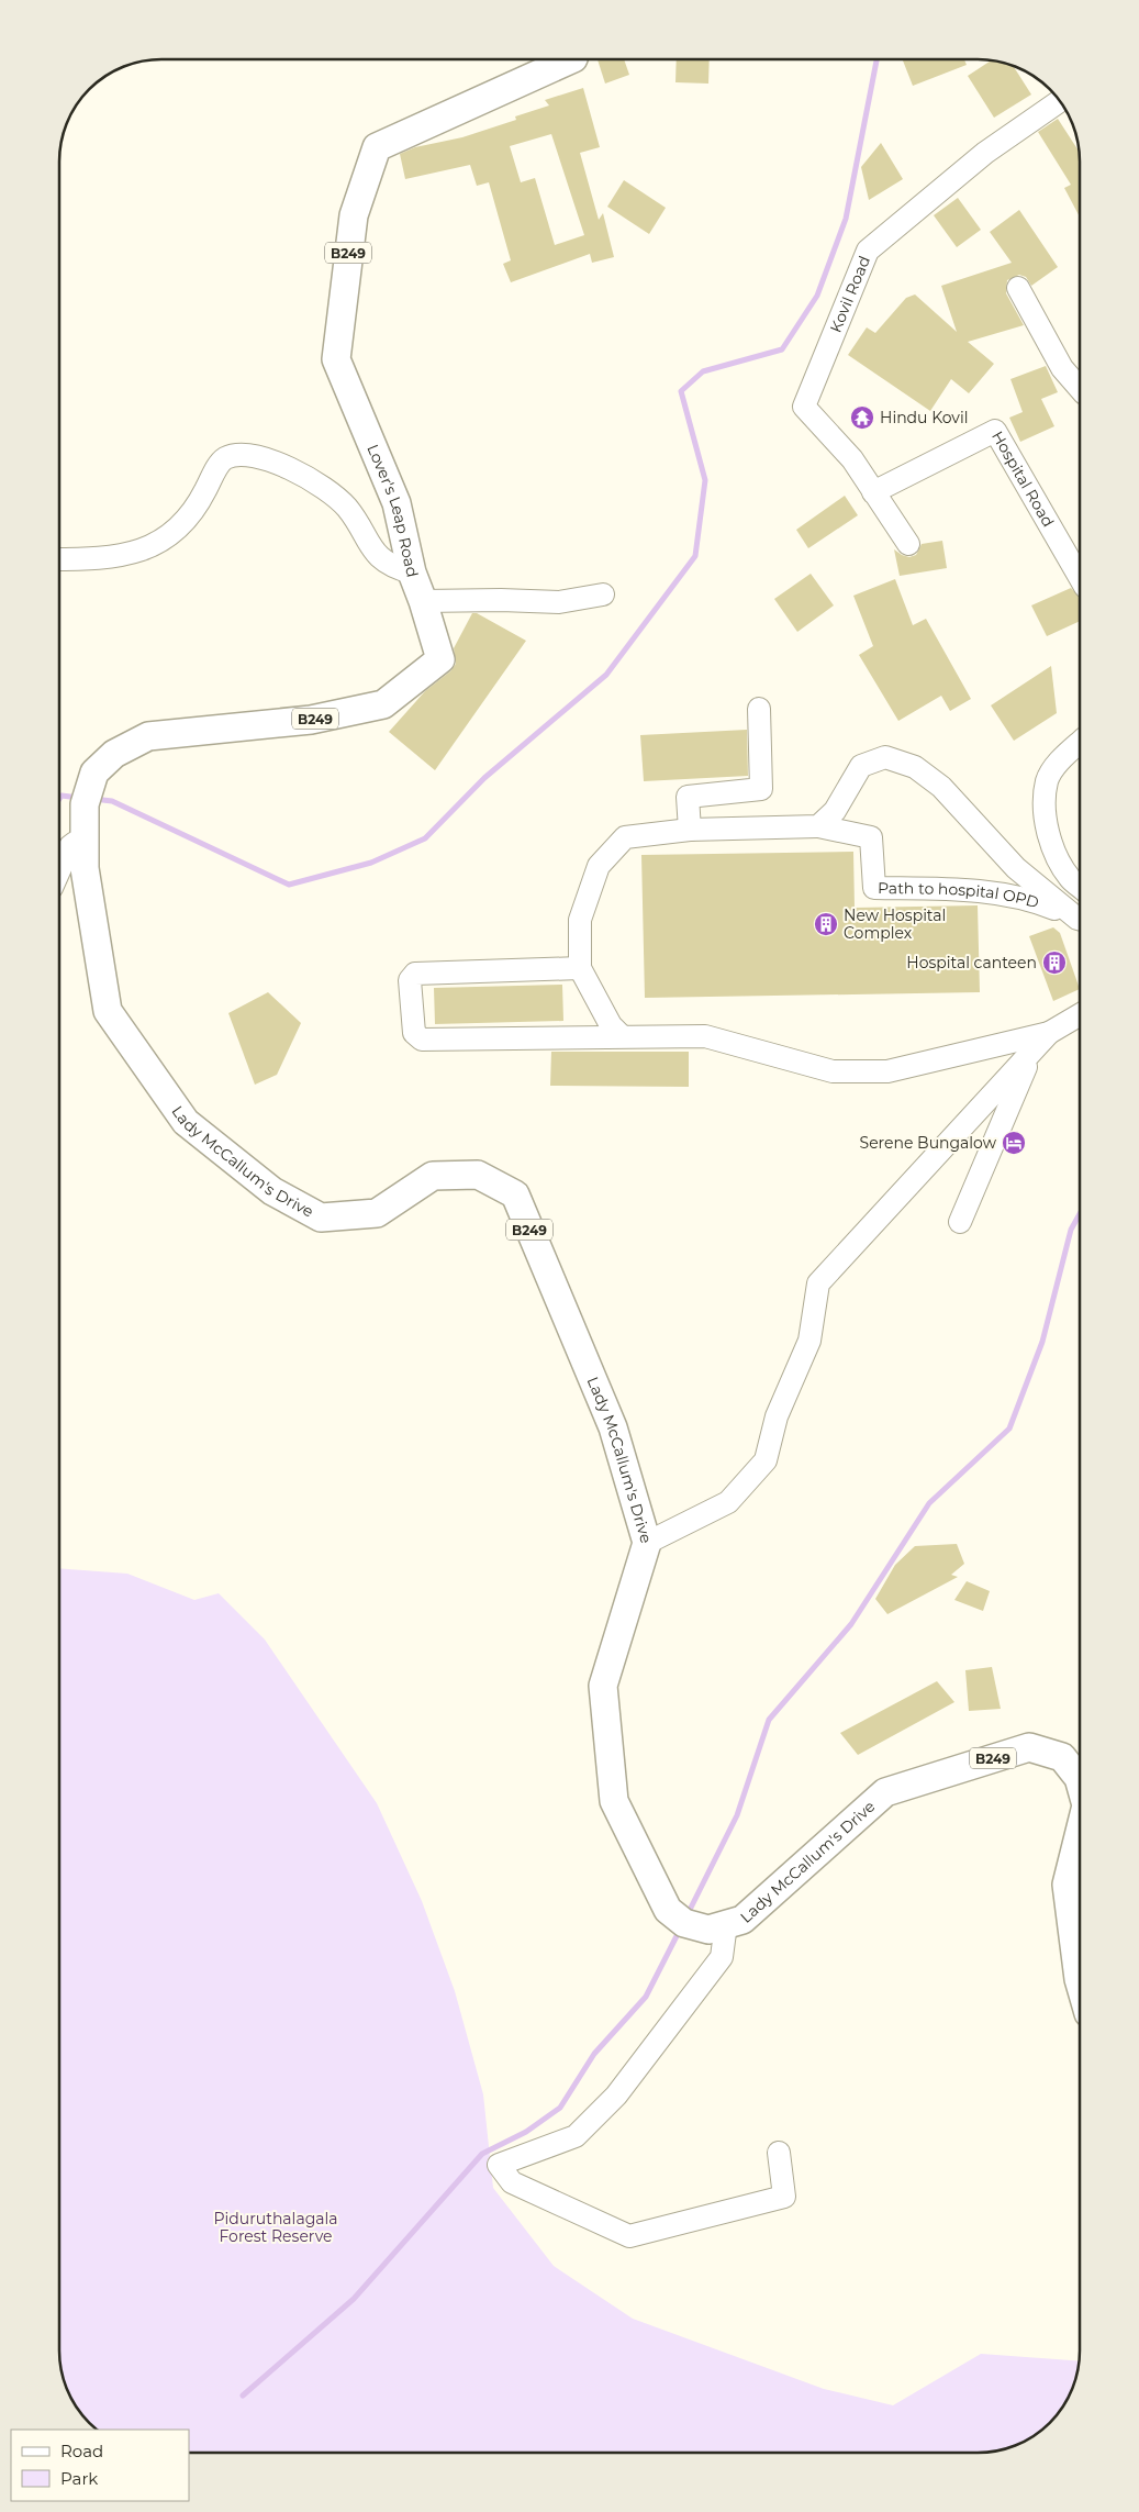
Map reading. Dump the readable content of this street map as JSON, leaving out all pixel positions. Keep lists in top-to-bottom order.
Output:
{
  "streets": {
    "main road": ["B249", "Lover's Leap Road", "Lady McCallum's Drive"],
    "street": ["Kovil Road", "Hospital Road", "Path to hospital OPD"]
  },
  "crossings": [
    ["Kovil Road", "Hospital Road"],
    ["Lover's Leap Road", "Lady McCallum's Drive"]
  ],
  "parks": ["Piduruthalagala Forest Reserve"],
  "places": {
    "temple": ["Hindu Kovil"],
    "building": ["New Hospital Complex", "Hospital canteen"],
    "hotel": ["Serene Bungalow"]
  },
  "legend": ["Road", "Park"]
}
